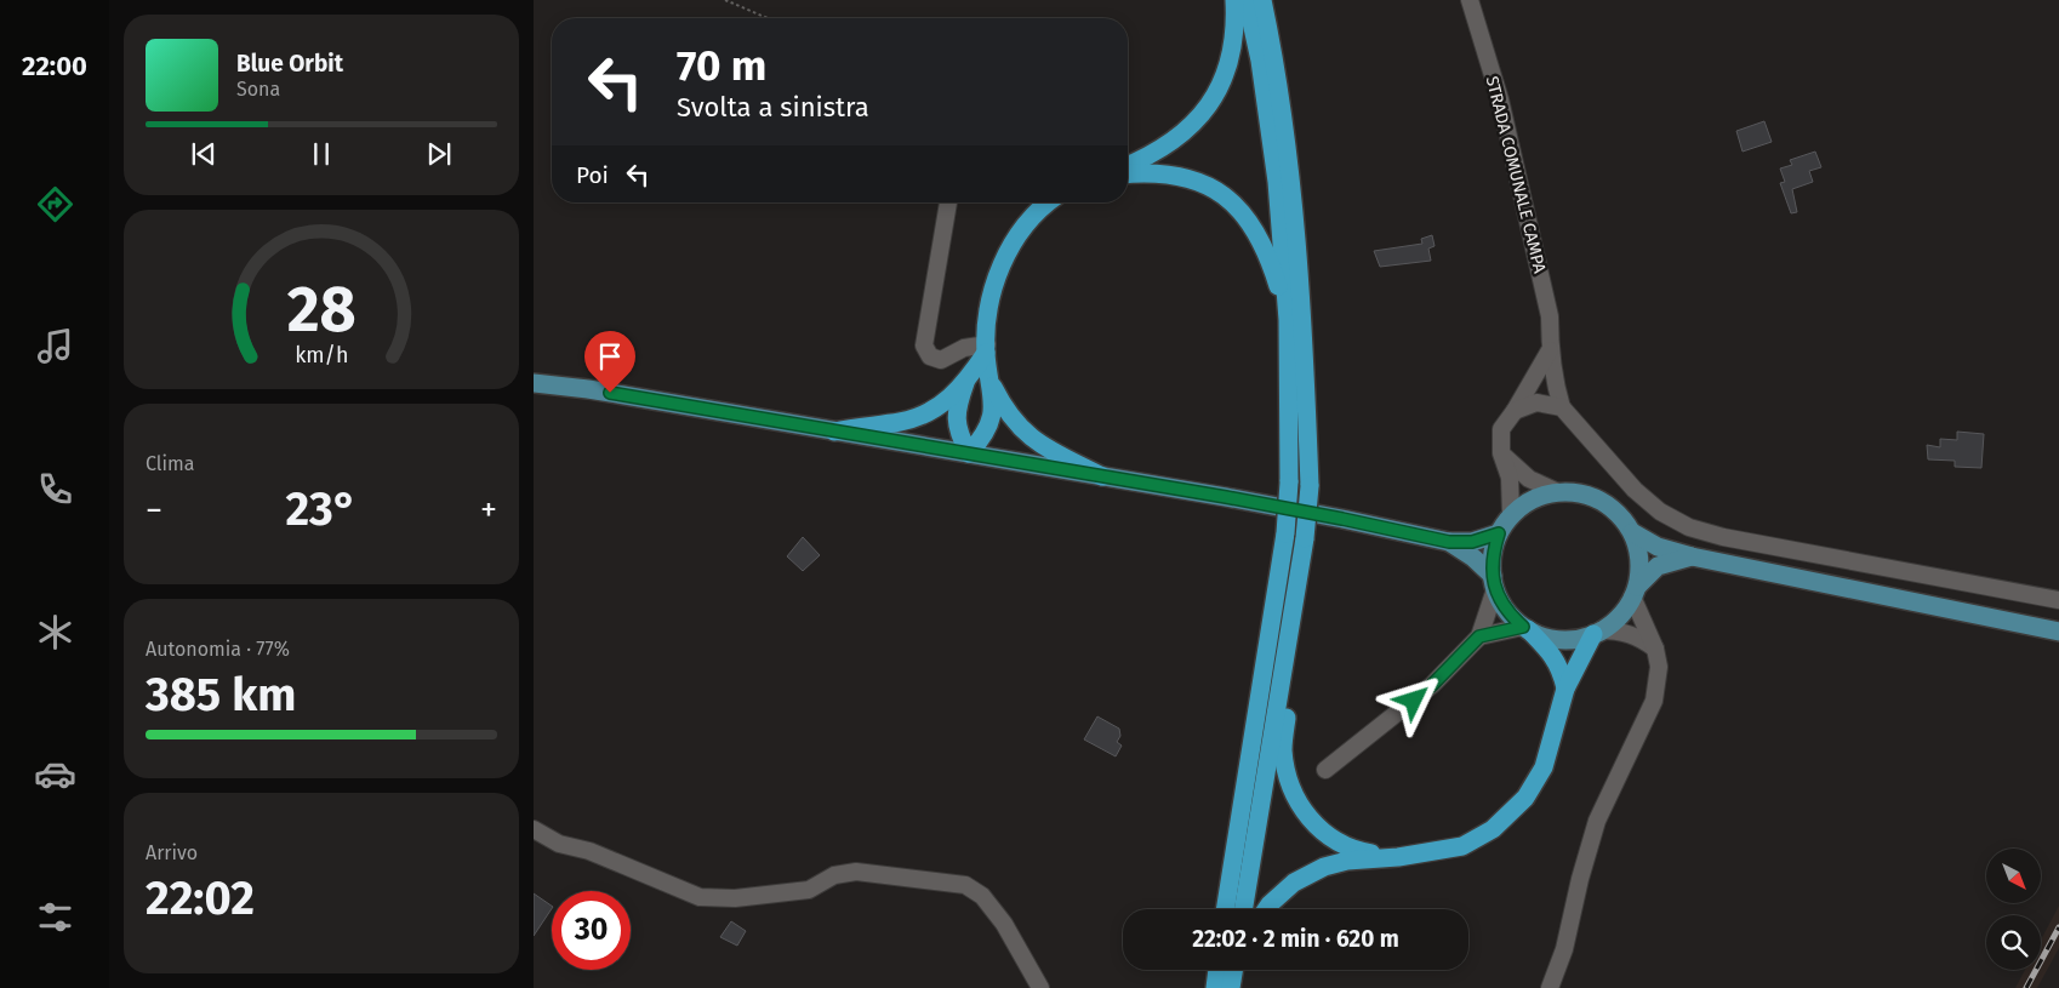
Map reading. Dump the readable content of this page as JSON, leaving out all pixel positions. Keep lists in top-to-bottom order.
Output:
{
  "streets": {
    "street": ["STRADA COMUNALE CAMPA"]
  },
  "north": "bottom right",
  "page": {
    "tabs": "22:00",
    "turn": ["70 m", "Svolta a sinistra"],
    "song": ["Blue Orbit", "Sona"],
    "then": "Poi",
    "tile": [
      "Clima",
      ["Autonomia · 77%", "385 km"],
      ["Arrivo", "22:02"]
    ],
    "heat": ["−", "23°", "+"],
    "limit": "30",
    "trip": "22:02 · 2 min · 620 m",
    "gauge": ["28", "km/h"]
  }
}
